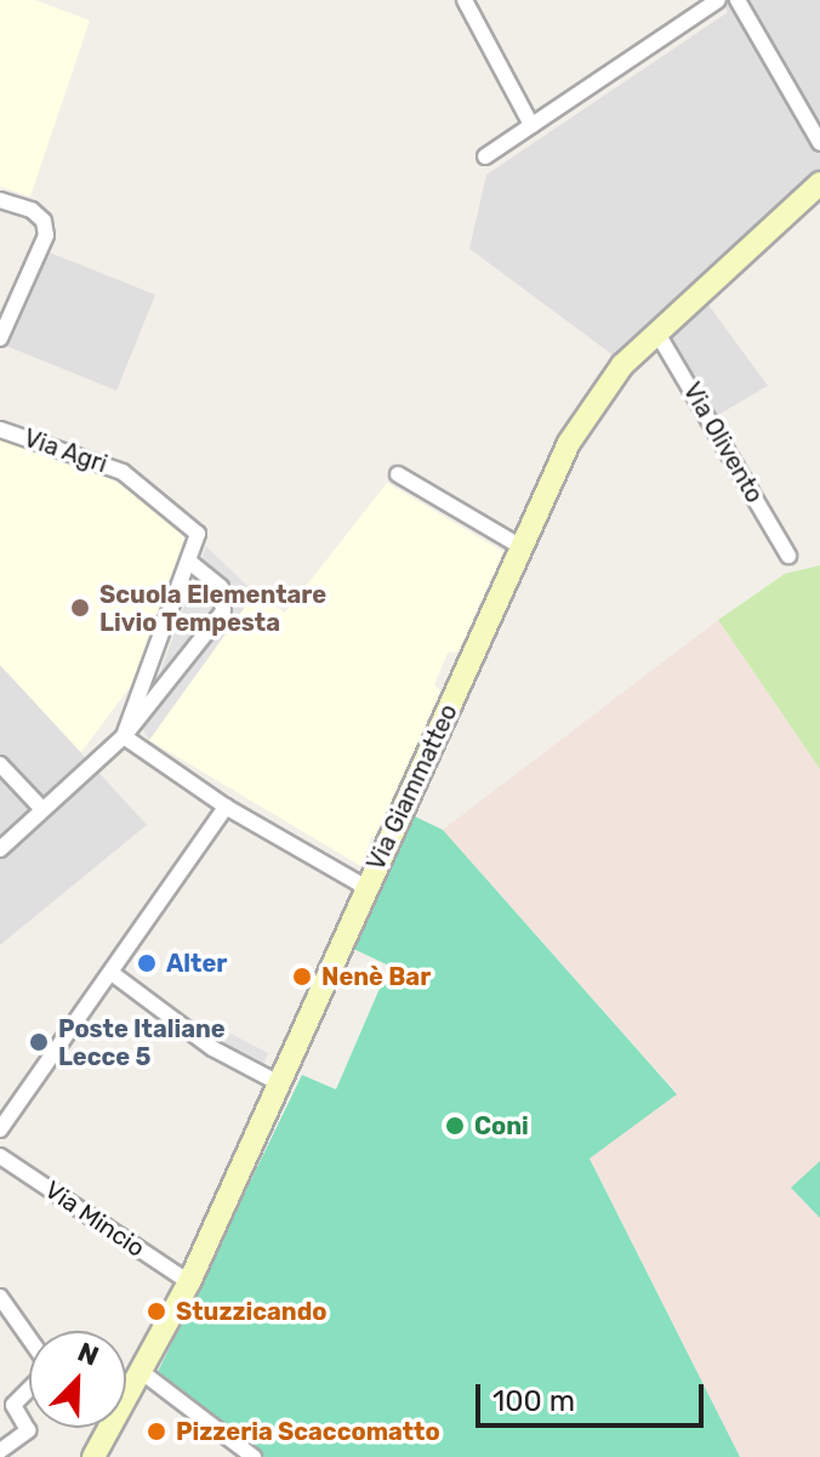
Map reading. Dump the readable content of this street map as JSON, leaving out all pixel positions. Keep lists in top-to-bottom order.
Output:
{
  "streets": {
    "street": [
      "Via Olivento",
      "Via Agri",
      "Via Giammatteo",
      "Via Mincio"
    ]
  },
  "crossings": [
    ["Via Olivento", "Via Giammatteo"],
    ["Via Giammatteo", "Via Mincio"]
  ],
  "places": [
    "Scuola Elementare Livio Tempesta",
    "Alter",
    "Nenè Bar",
    "Poste Italiane Lecce 5",
    "Coni",
    "Stuzzicando",
    "Pizzeria Scaccomatto"
  ],
  "scale_bar": "100 m",
  "north": "top right"
}
